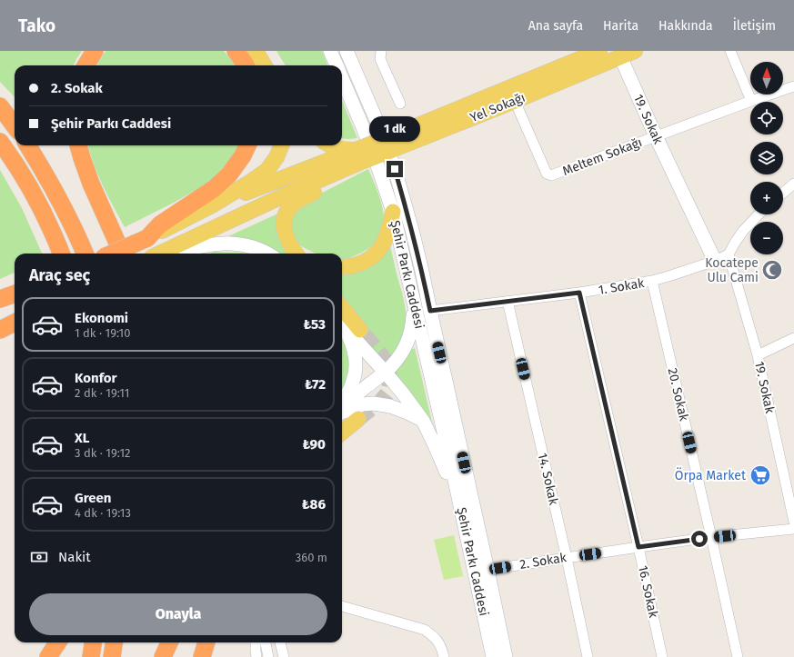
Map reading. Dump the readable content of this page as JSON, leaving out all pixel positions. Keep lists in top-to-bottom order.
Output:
{
  "streets": {
    "main road": ["Yel Sokağı", "19. Sokak", "Şehir Parkı Caddesi"],
    "street": [
      "Meltem Sokağı",
      "1. Sokak",
      "20. Sokak",
      "14. Sokak",
      "2. Sokak",
      "16. Sokak"
    ]
  },
  "crossings": [
    ["Yel Sokağı", "19. Sokak"],
    ["Yel Sokağı", "Meltem Sokağı"],
    ["19. Sokak", "Meltem Sokağı"],
    ["19. Sokak", "1. Sokak"],
    ["Şehir Parkı Caddesi", "1. Sokak"],
    ["Şehir Parkı Caddesi", "2. Sokak"],
    ["1. Sokak", "20. Sokak"],
    ["1. Sokak", "14. Sokak"],
    ["1. Sokak", "16. Sokak"],
    ["20. Sokak", "2. Sokak"],
    ["14. Sokak", "2. Sokak"],
    ["2. Sokak", "16. Sokak"]
  ],
  "places": {
    "mosque": ["Kocatepe Ulu Cami"],
    "supermarket": ["Örpa Market"]
  },
  "north": "top",
  "page": {
    "header": "Tako",
    "nav": [
      "Ana sayfa",
      "Harita",
      "Hakkında",
      "İletişim"
    ],
    "map_buttons": ["+", "−"],
    "banner": ["2. Sokak", "Şehir Parkı Caddesi"],
    "bubble": "1 dk",
    "heading": "Araç seç",
    "list": [
      {
        "name": "Ekonomi",
        "note": "1 dk · 19:10",
        "value": "₺53"
      },
      {
        "name": "Konfor",
        "note": "2 dk · 19:11",
        "value": "₺72"
      },
      {
        "name": "XL",
        "note": "3 dk · 19:12",
        "value": "₺90"
      },
      {
        "name": "Green",
        "note": "4 dk · 19:13",
        "value": "₺86"
      }
    ],
    "pay": ["Nakit", "360 m"],
    "buttons": "Onayla"
  }
}
